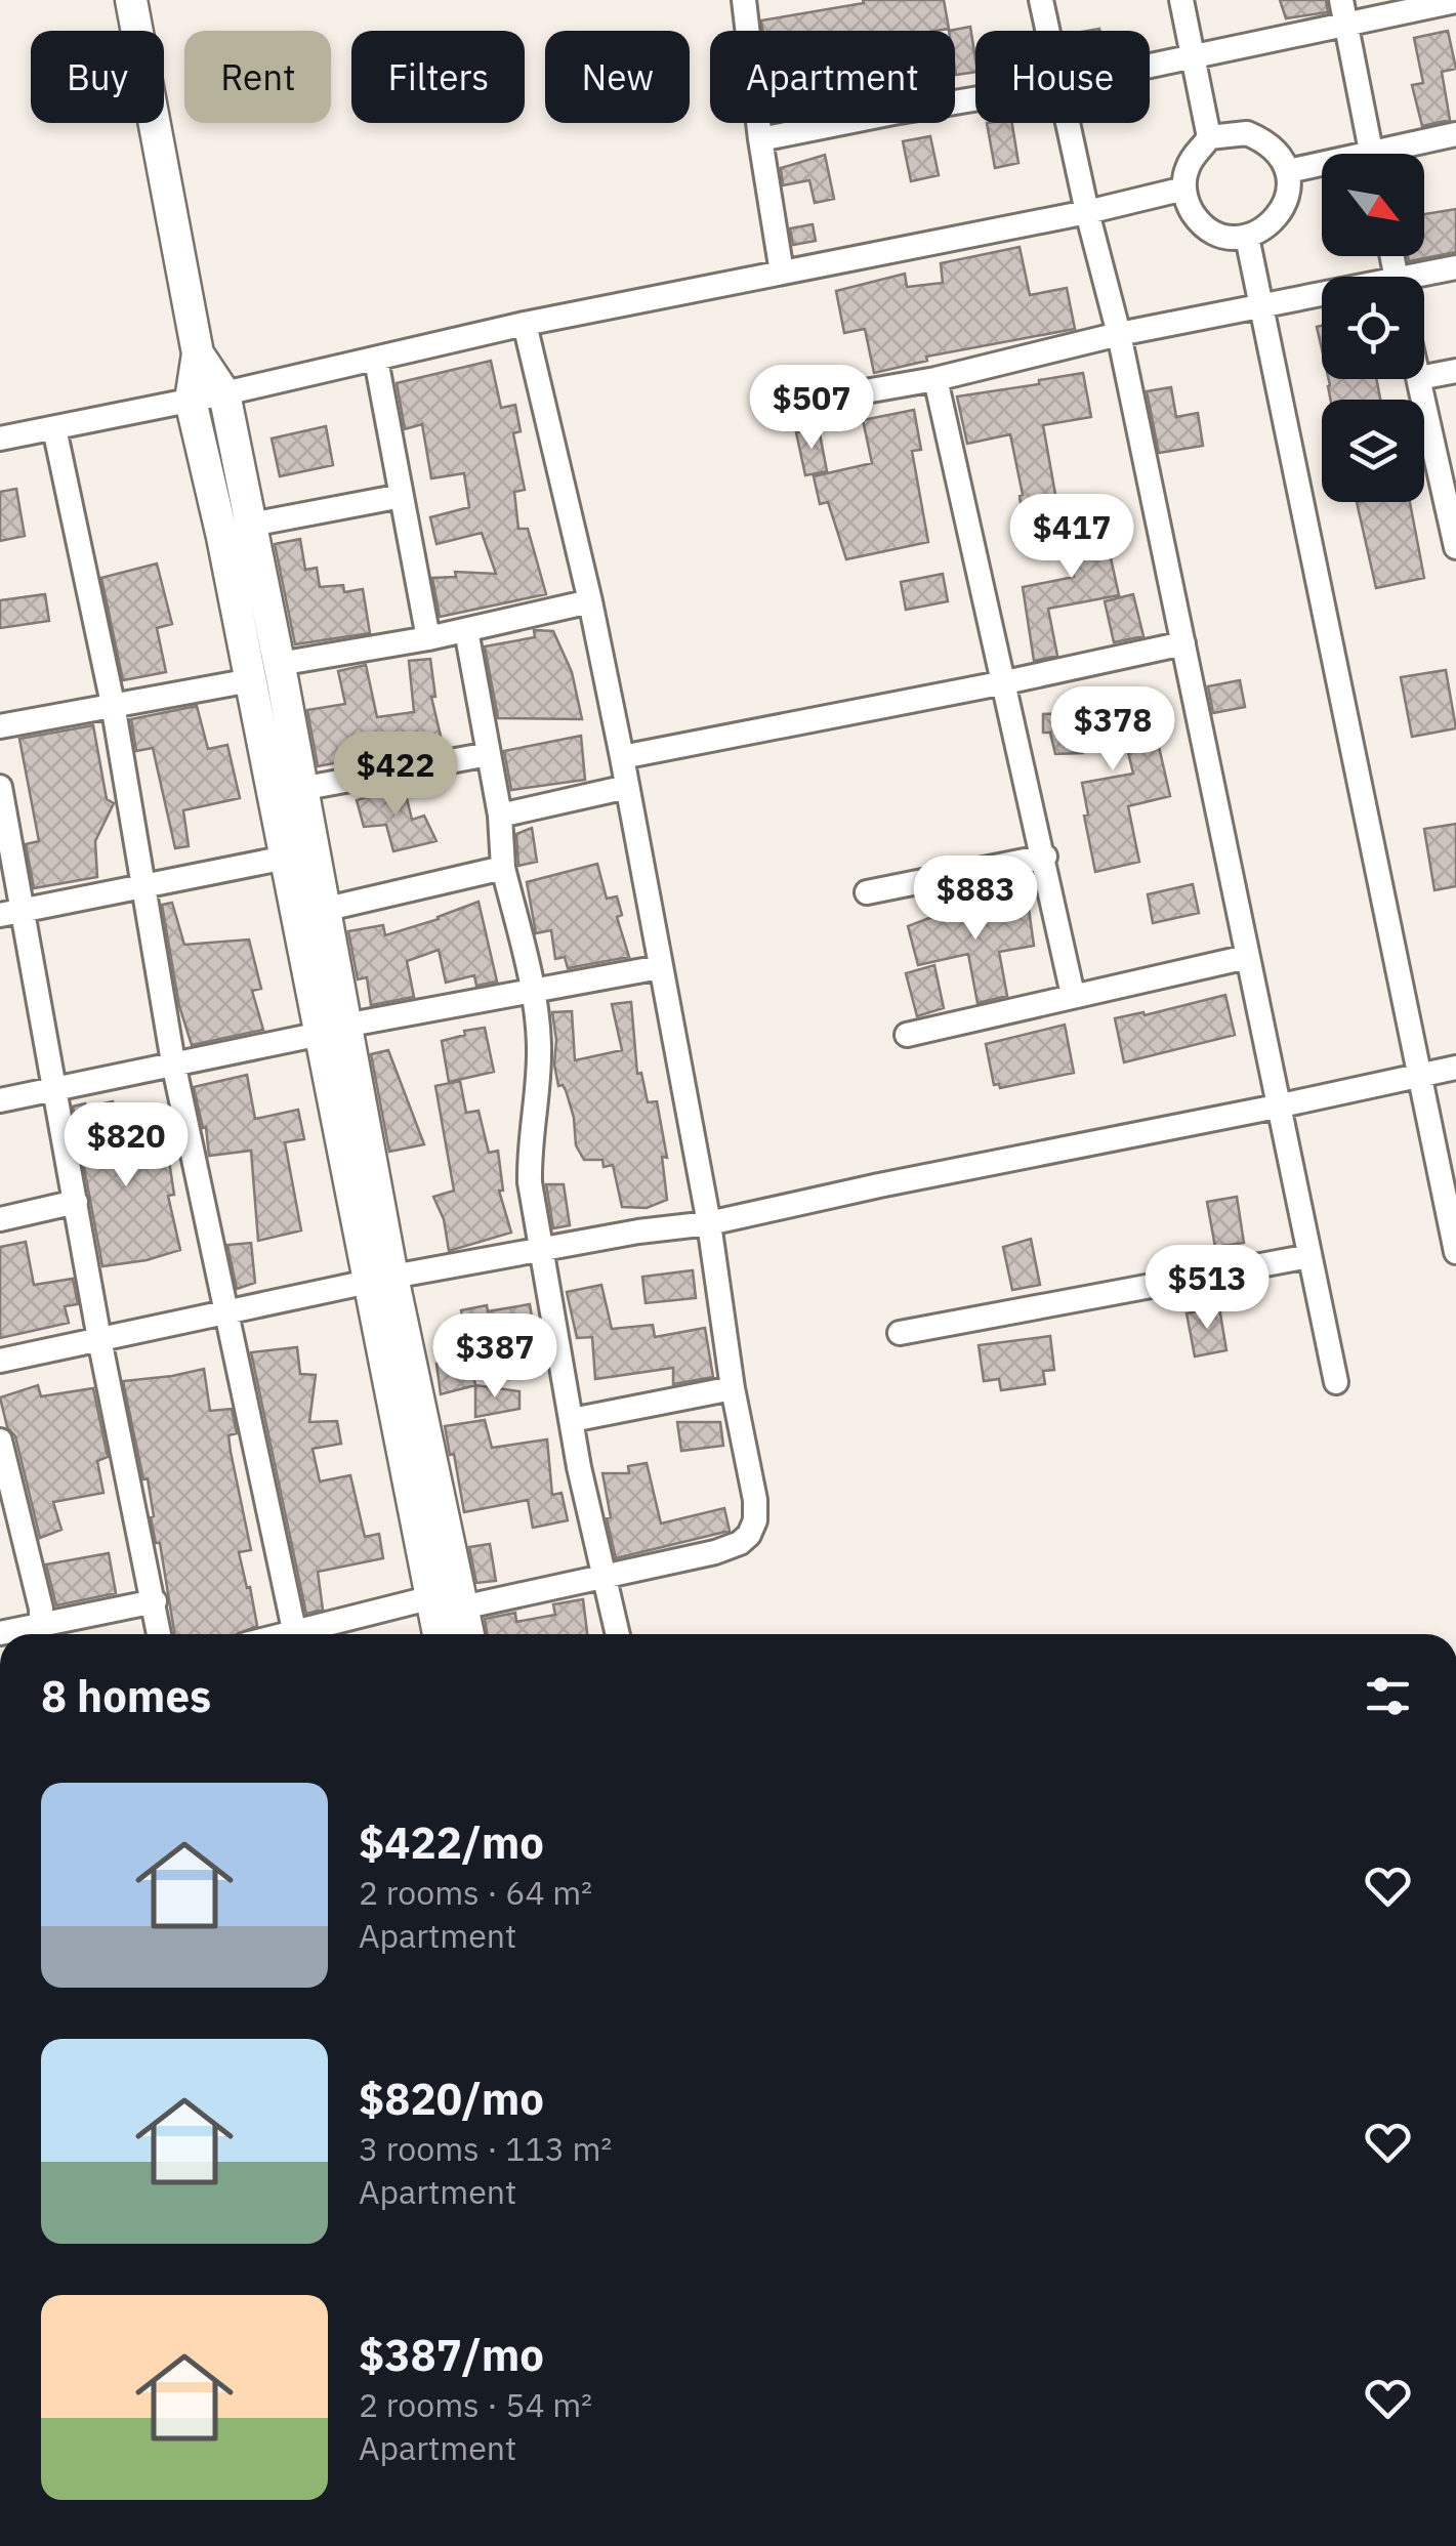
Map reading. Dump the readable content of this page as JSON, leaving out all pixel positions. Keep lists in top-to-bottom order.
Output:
{
  "north": "bottom right",
  "page": {
    "chip": [
      "Buy",
      "Rent",
      "Filters",
      "New",
      "Apartment",
      "House"
    ],
    "price": [
      "$507",
      "$417",
      "$378",
      "$422",
      "$883",
      "$820",
      "$513",
      "$387"
    ],
    "heading": "8 homes",
    "list": [
      {
        "name": "$422/mo",
        "note": "2 rooms · 64 m² · Apartment"
      },
      {
        "name": "$820/mo",
        "note": "3 rooms · 113 m² · Apartment"
      },
      {
        "name": "$387/mo",
        "note": "2 rooms · 54 m² · Apartment"
      }
    ]
  }
}
